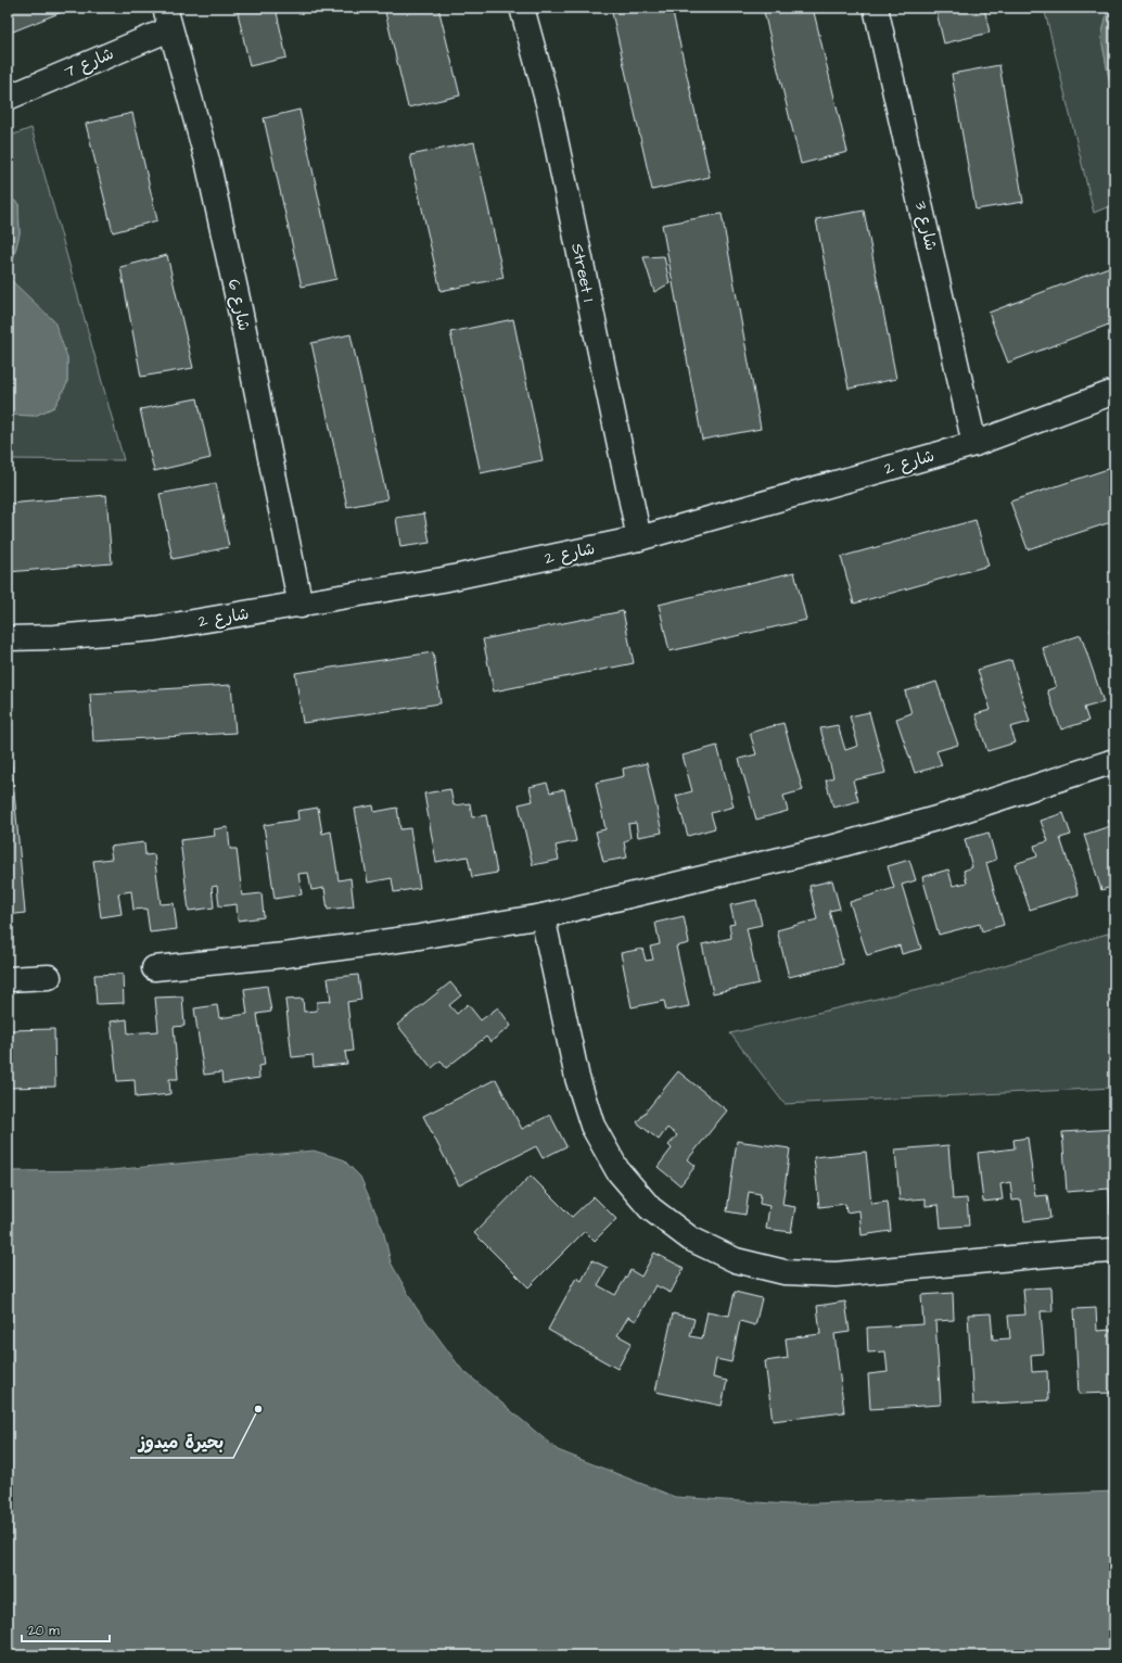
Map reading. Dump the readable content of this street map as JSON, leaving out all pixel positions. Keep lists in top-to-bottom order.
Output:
{
  "streets": {
    "street": [
      "شارع 7",
      "شارع 3",
      "Street 1",
      "شارع 6",
      "شارع 2"
    ]
  },
  "crossings": [
    ["شارع 7", "شارع 6"],
    ["شارع 3", "شارع 2"],
    ["Street 1", "شارع 2"],
    ["شارع 6", "شارع 2"]
  ],
  "places": ["بحيرة ميدوز"],
  "scale_bar": "20 m"
}
